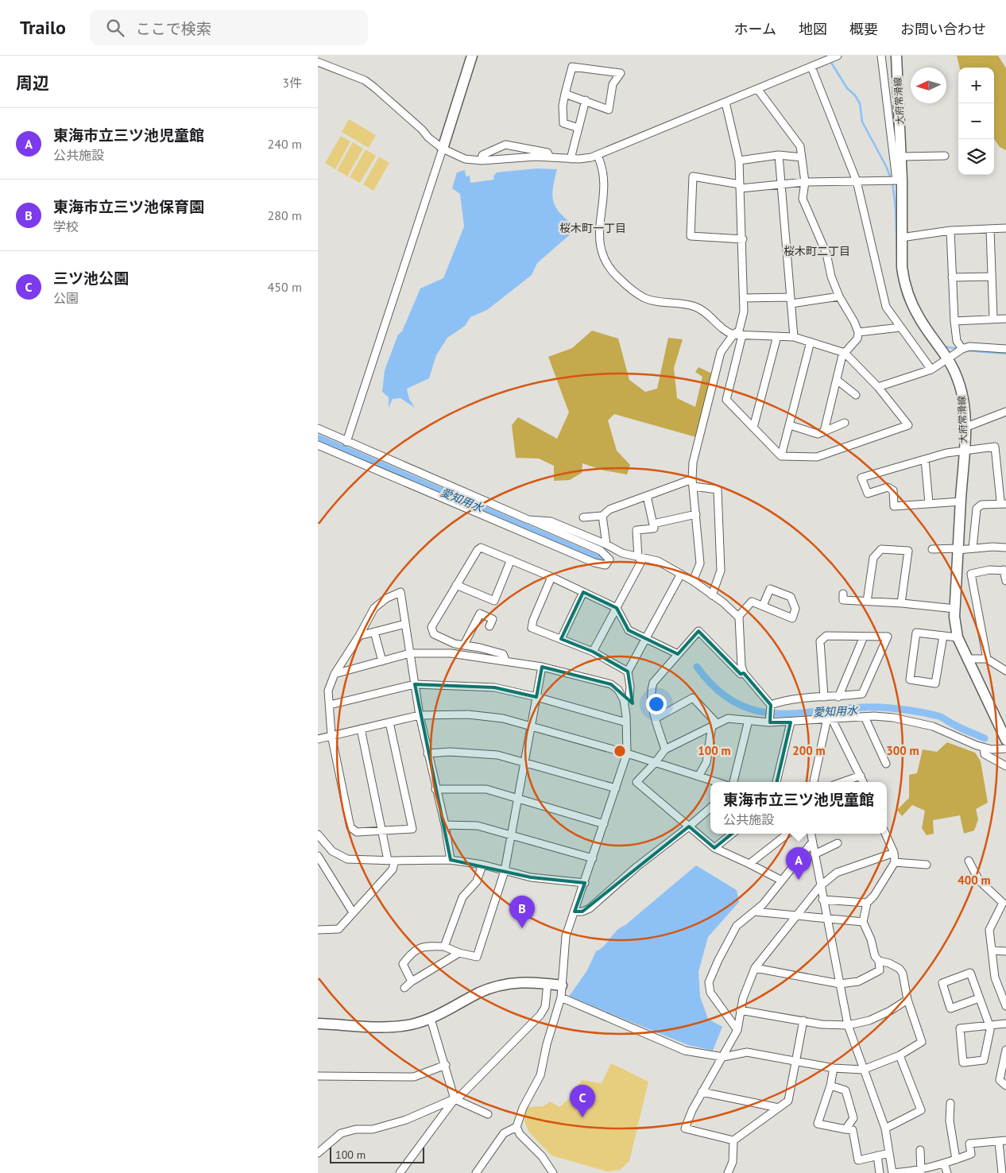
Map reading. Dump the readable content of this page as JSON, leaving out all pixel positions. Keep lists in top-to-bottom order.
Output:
{
  "streets": {
    "main road": ["大府常滑線"]
  },
  "districts": ["桜木町一丁目", "桜木町二丁目"],
  "water": ["愛知用水"],
  "scale_bar": "100 m",
  "north": "left",
  "page": {
    "header": "Trailo",
    "search": "ここで検索",
    "nav": [
      "ホーム",
      "地図",
      "概要",
      "お問い合わせ"
    ],
    "heading": ["周辺", "3件"],
    "map_buttons": ["+", "−"],
    "list": [
      {
        "mark": "A",
        "name": "東海市立三ツ池児童館",
        "note": "公共施設",
        "value": "240 m"
      },
      {
        "mark": "B",
        "name": "東海市立三ツ池保育園",
        "note": "学校",
        "value": "280 m"
      },
      {
        "mark": "C",
        "name": "三ツ池公園",
        "note": "公園",
        "value": "450 m"
      }
    ],
    "popup": ["東海市立三ツ池児童館", "公共施設"],
    "pins": ["A", "B", "C"],
    "scale": "100 m"
  },
  "rings": [
    "100 m",
    "200 m",
    "300 m",
    "400 m"
  ]
}
